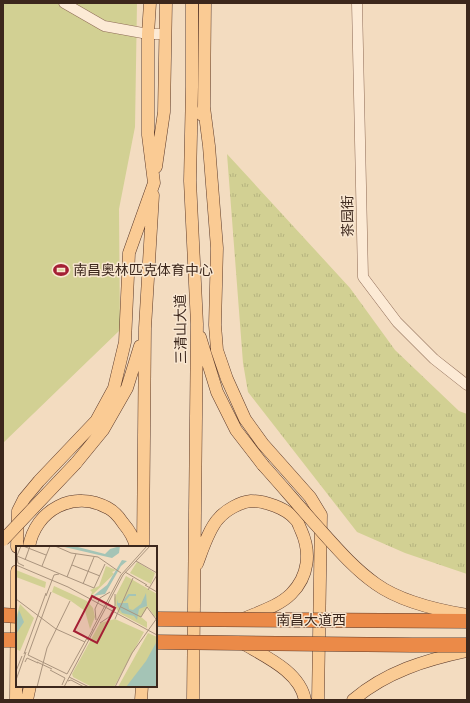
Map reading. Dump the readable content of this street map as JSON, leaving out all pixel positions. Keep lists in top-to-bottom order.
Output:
{
  "streets": {
    "highway": ["南昌大道西"],
    "main road": ["三清山大道"],
    "street": ["茶园街"]
  },
  "places": {
    "sports": ["南昌奥林匹克体育中心"]
  }
}
